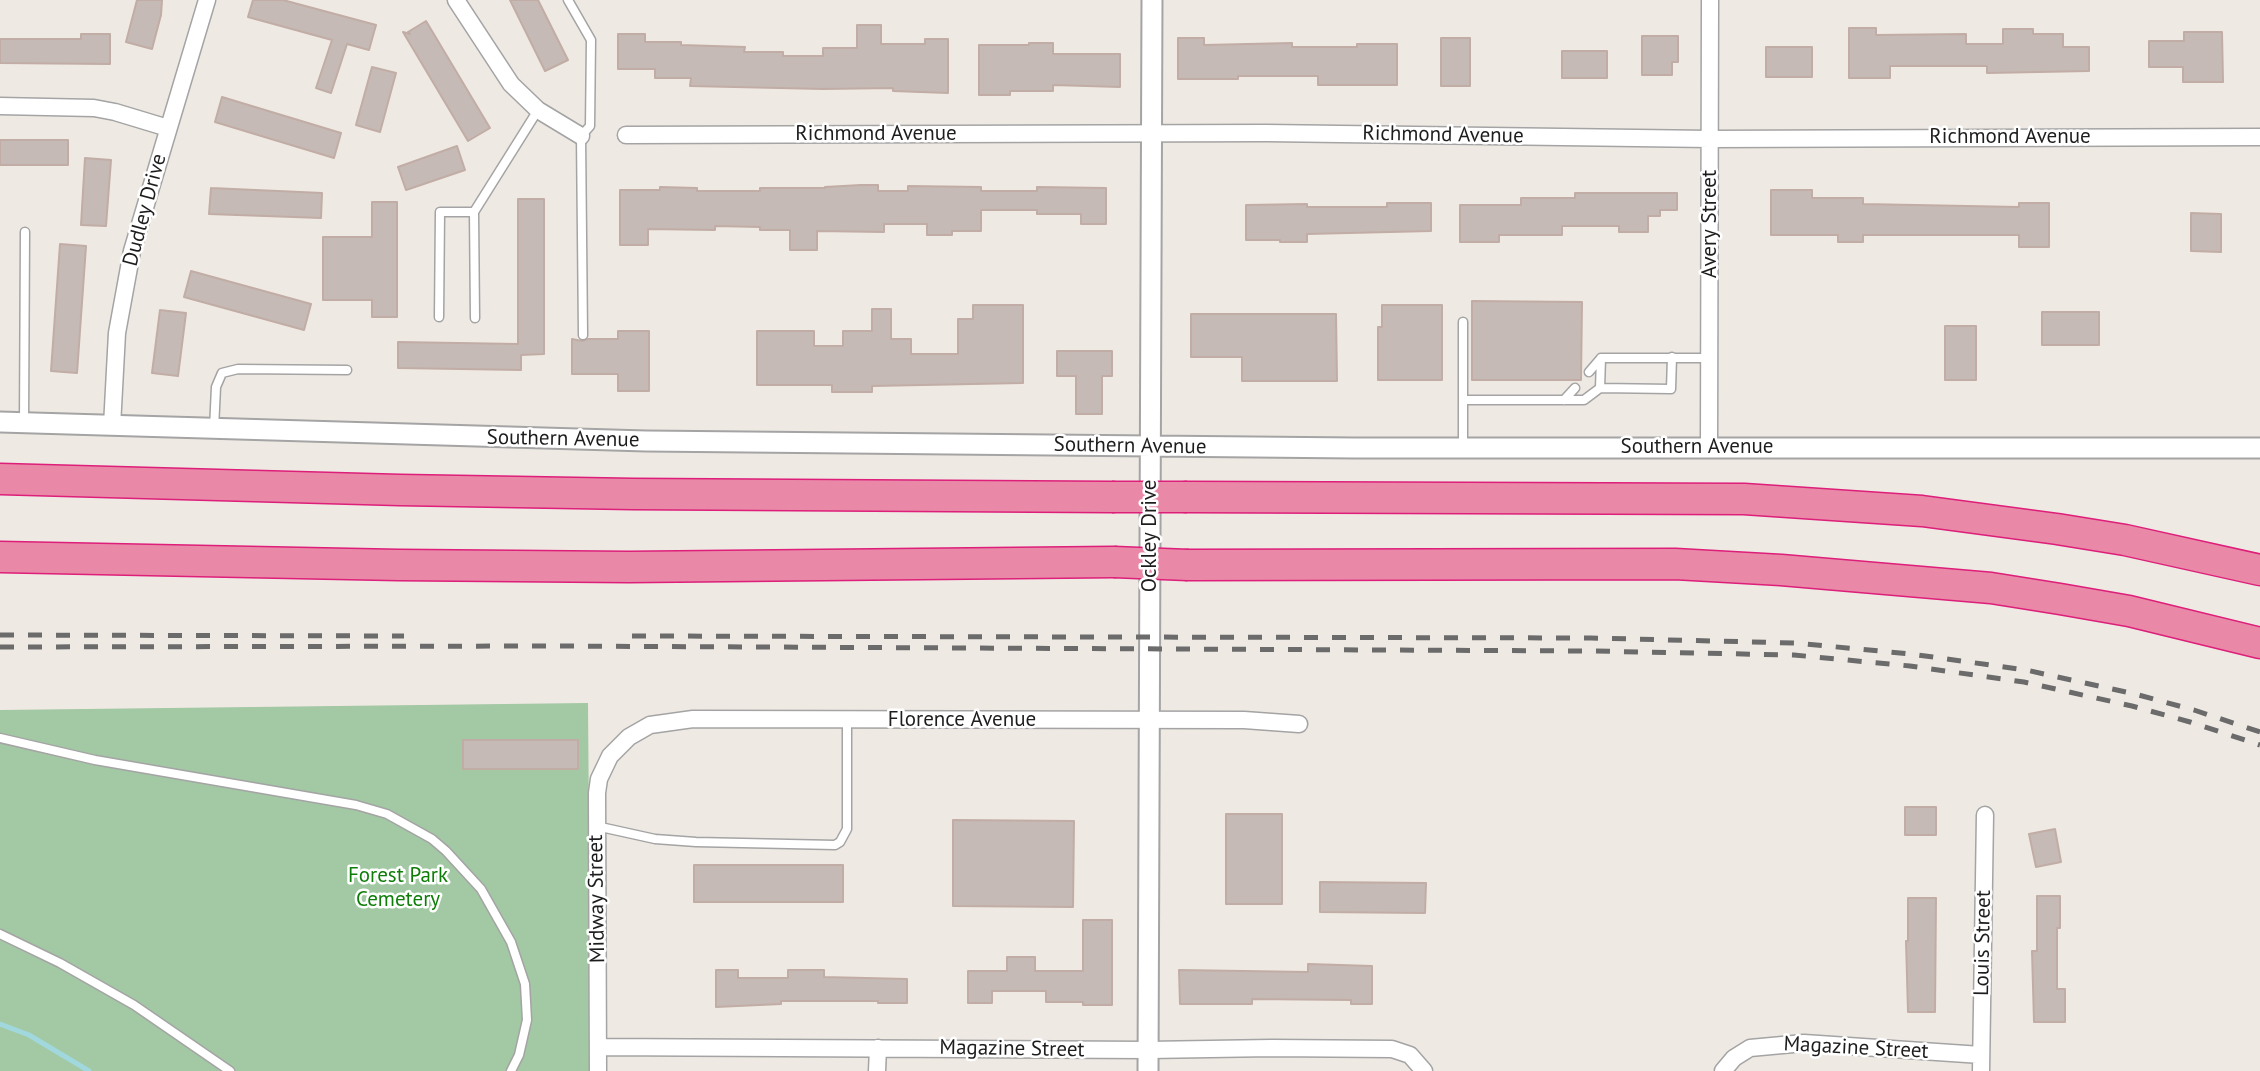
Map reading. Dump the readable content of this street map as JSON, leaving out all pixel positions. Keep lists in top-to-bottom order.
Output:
{
  "streets": {
    "street": [
      "Richmond Avenue",
      "Dudley Drive",
      "Avery Street",
      "Southern Avenue",
      "Ockley Drive",
      "Florence Avenue",
      "Midway Street",
      "Louis Street",
      "Magazine Street"
    ]
  },
  "crossings": [
    ["Richmond Avenue", "Avery Street"],
    ["Richmond Avenue", "Ockley Drive"],
    ["Dudley Drive", "Southern Avenue"],
    ["Avery Street", "Southern Avenue"],
    ["Southern Avenue", "Ockley Drive"],
    ["Ockley Drive", "Florence Avenue"],
    ["Ockley Drive", "Magazine Street"],
    ["Florence Avenue", "Midway Street"],
    ["Midway Street", "Magazine Street"],
    ["Louis Street", "Magazine Street"]
  ],
  "parks": ["Forest Park Cemetery"]
}
